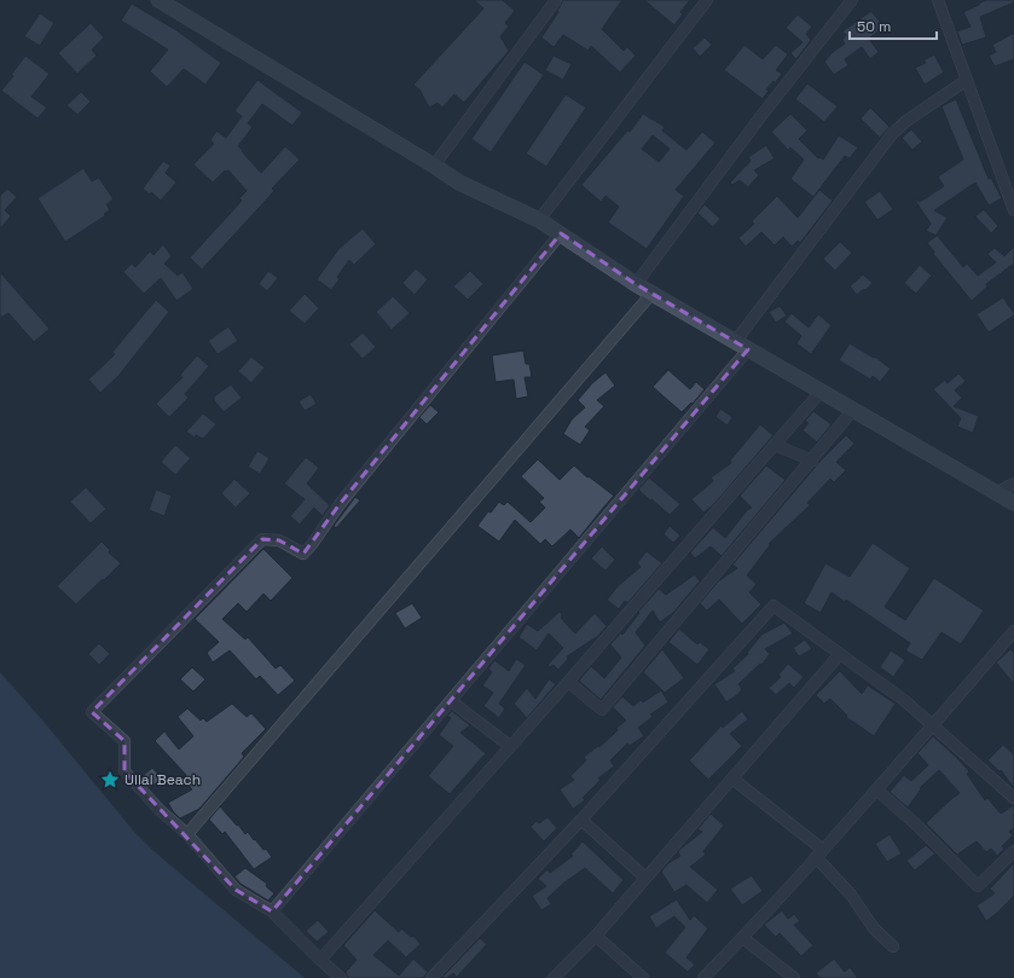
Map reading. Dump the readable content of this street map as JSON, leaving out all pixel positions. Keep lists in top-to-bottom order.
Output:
{
  "places": {
    "place": ["Ullal Beach"]
  },
  "scale_bar": "50 m"
}
